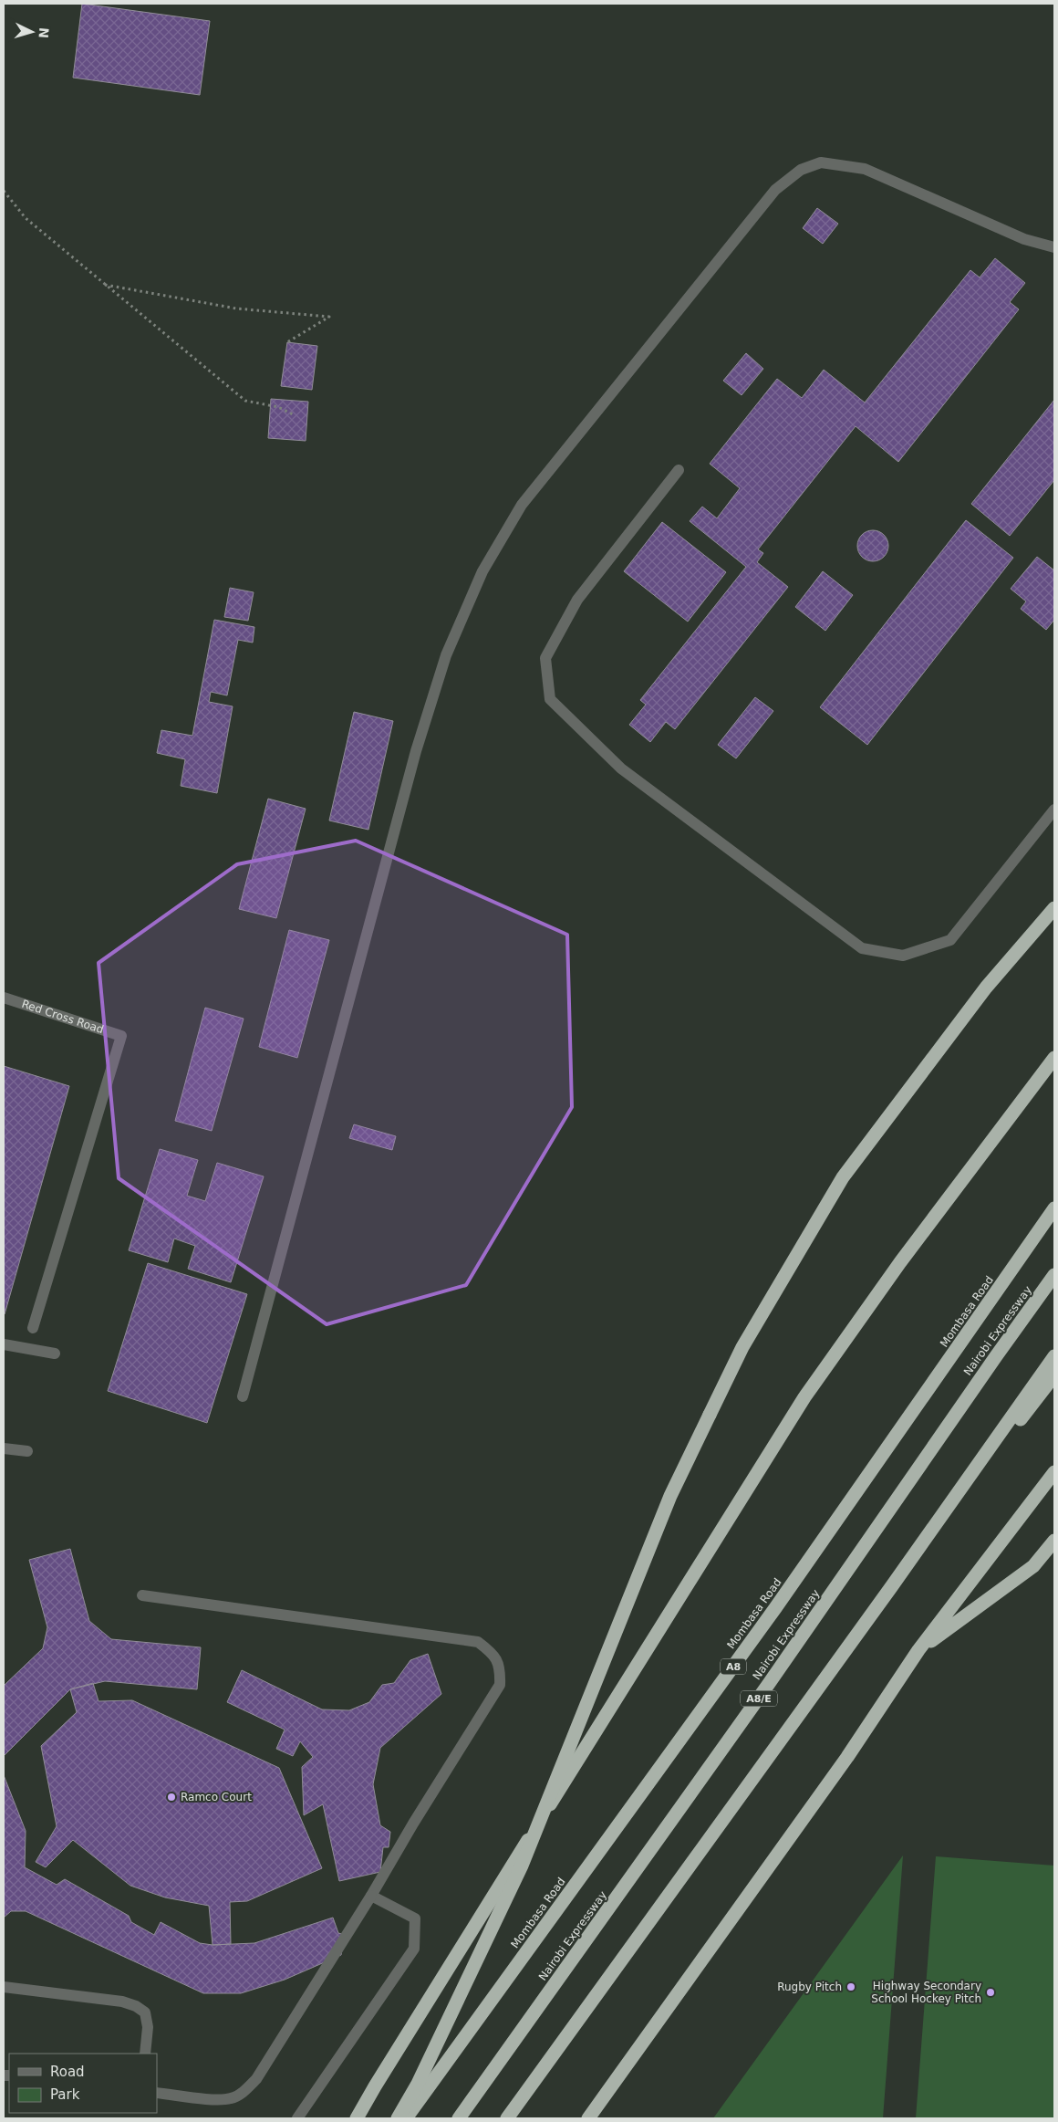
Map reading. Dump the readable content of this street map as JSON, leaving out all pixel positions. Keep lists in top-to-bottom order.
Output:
{
  "streets": {
    "highway": [
      "Mombasa Road",
      "Nairobi Expressway",
      "A8",
      "A8/E"
    ],
    "lane": ["Red Cross Road"]
  },
  "places": ["Ramco Court", "Rugby Pitch", "Highway Secondary School Hockey Pitch"],
  "legend": ["Road", "Park"],
  "north": "right"
}
